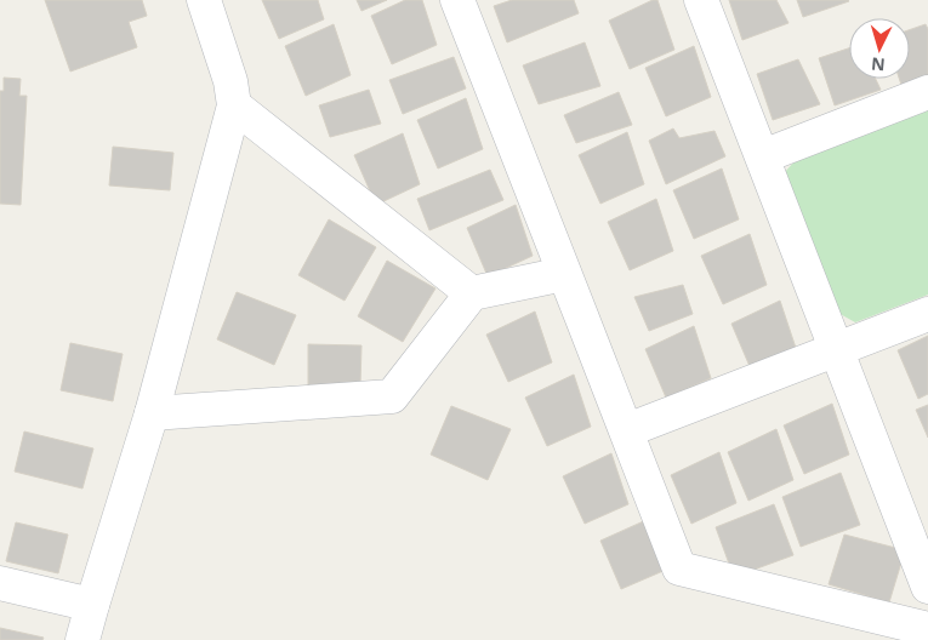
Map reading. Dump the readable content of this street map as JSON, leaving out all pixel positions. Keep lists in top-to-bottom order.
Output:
{
  "north": "bottom"
}
